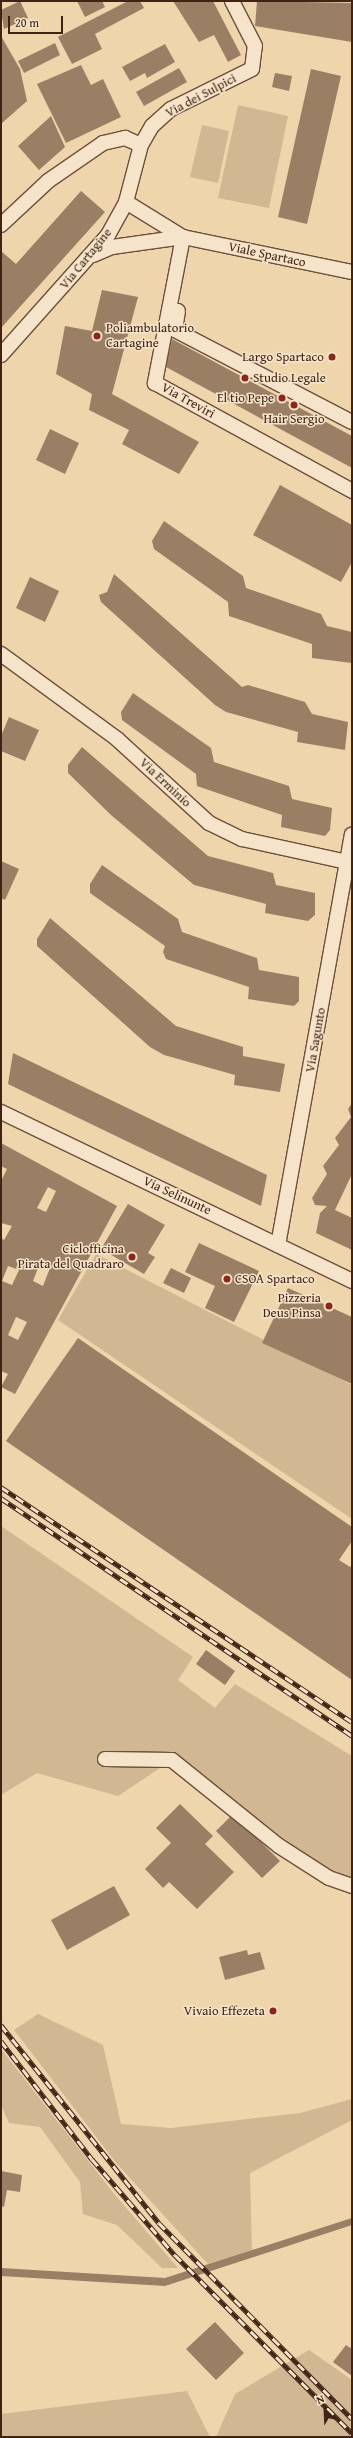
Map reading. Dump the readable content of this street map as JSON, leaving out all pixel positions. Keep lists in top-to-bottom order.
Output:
{
  "streets": {
    "street": [
      "Via dei Sulpici",
      "Viale Spartaco",
      "Via Cartagine",
      "Via Treviri",
      "Via Erminio",
      "Via Sagunto",
      "Via Selinunte"
    ]
  },
  "crossings": [
    ["Via dei Sulpici", "Via Cartagine"],
    ["Viale Spartaco", "Via Treviri"],
    ["Via Erminio", "Via Sagunto"],
    ["Via Sagunto", "Via Selinunte"]
  ],
  "places": [
    "Poliambulatorio Cartagine",
    "Largo Spartaco",
    "Studio Legale",
    "El tio Pepe",
    "Hair Sergio",
    "Ciclofficina Pirata del Quadraro",
    "CSOA Spartaco",
    "Pizzeria Deus Pinsa",
    "Vivaio Effezeta"
  ],
  "scale_bar": "20 m",
  "north": "top left"
}
